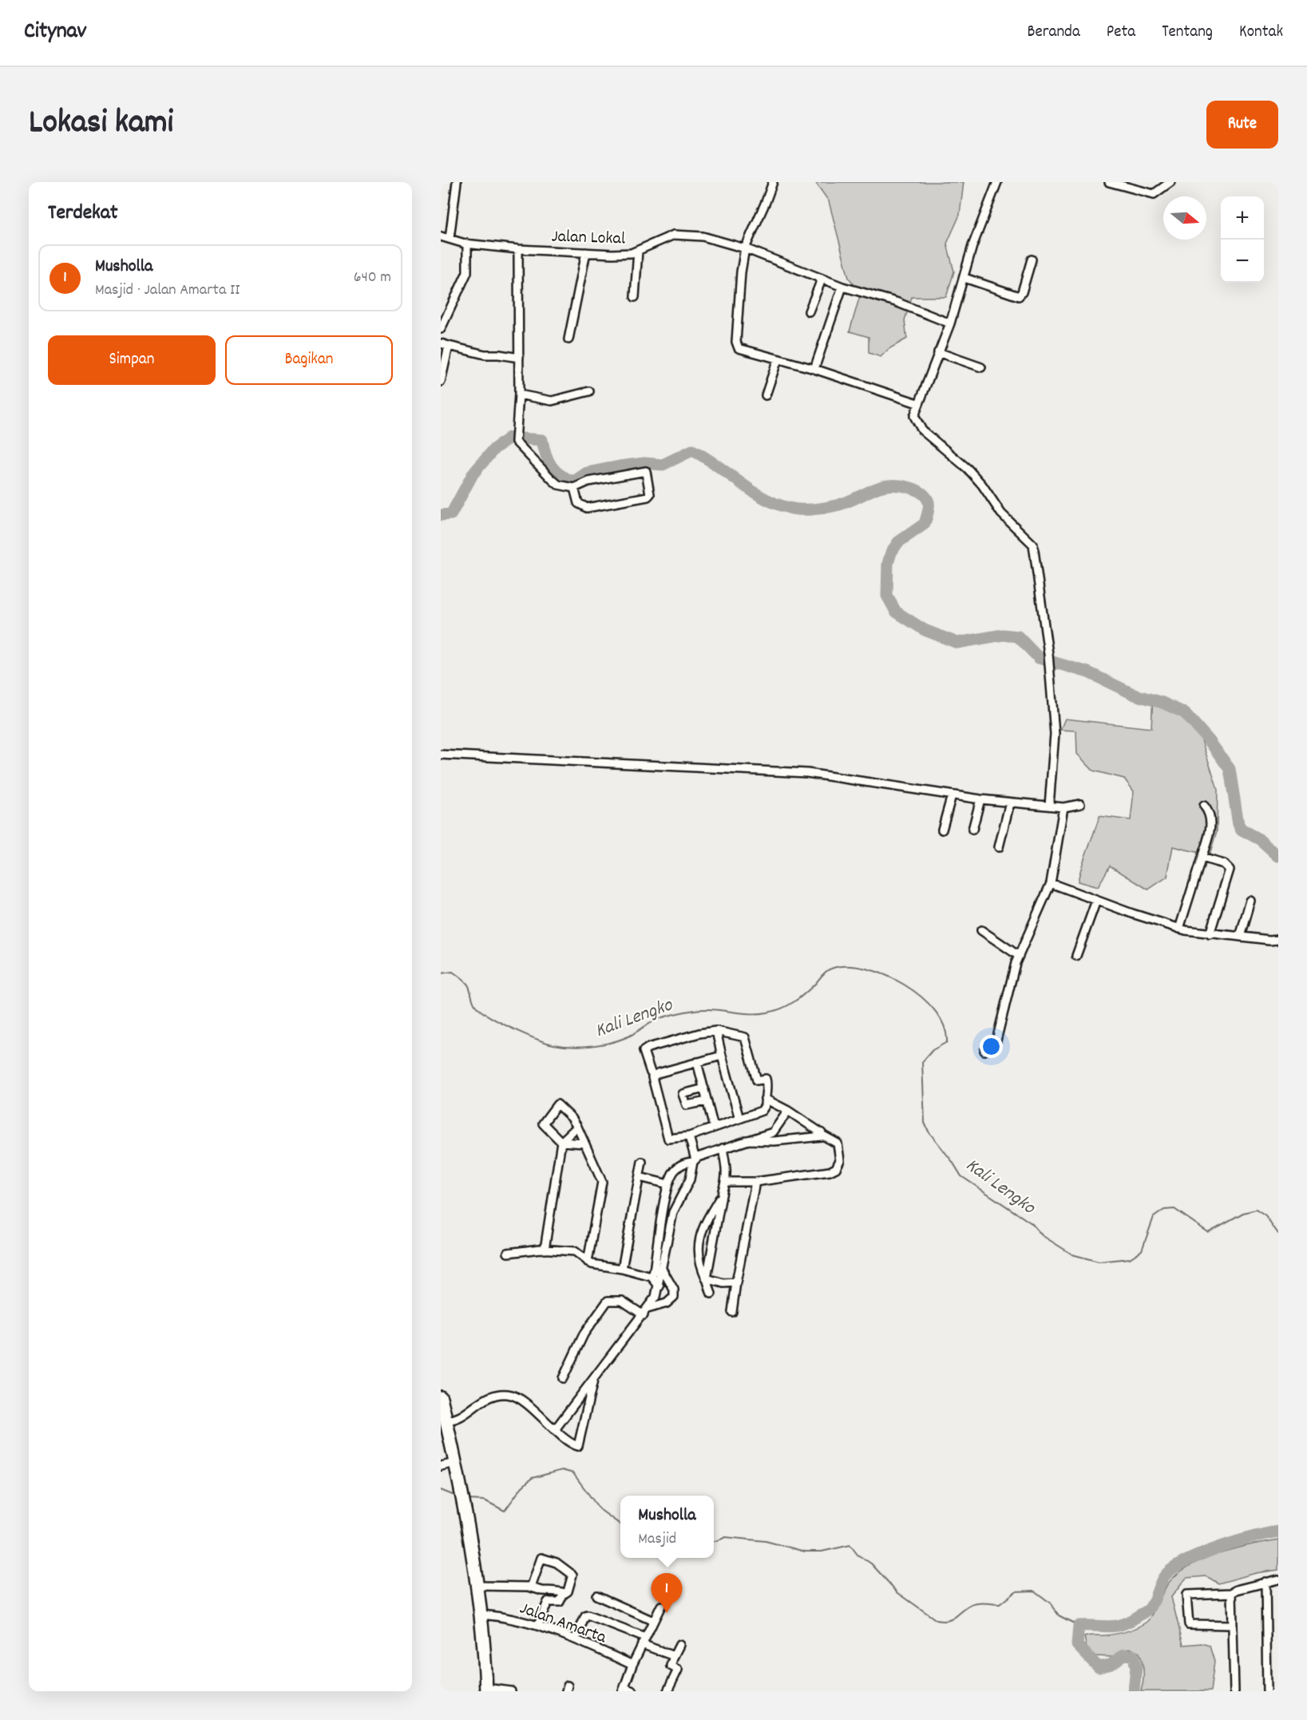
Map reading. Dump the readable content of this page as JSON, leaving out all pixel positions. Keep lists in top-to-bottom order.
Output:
{
  "streets": {
    "street": ["Jalan Lokal", "Jalan Amarta"]
  },
  "water": ["Kali Lengko"],
  "north": "right",
  "page": {
    "header": "Citynav",
    "nav": [
      "Beranda",
      "Peta",
      "Tentang",
      "Kontak"
    ],
    "title": "Lokasi kami",
    "buttons": [
      "Rute",
      ["Simpan", "Bagikan"]
    ],
    "heading": "Terdekat",
    "map_buttons": ["+", "−"],
    "list": [
      {
        "mark": "1",
        "name": "Musholla",
        "note": "Masjid · Jalan Amarta II",
        "value": "640 m"
      }
    ],
    "popup": ["Musholla", "Masjid"],
    "pins": "1"
  }
}
